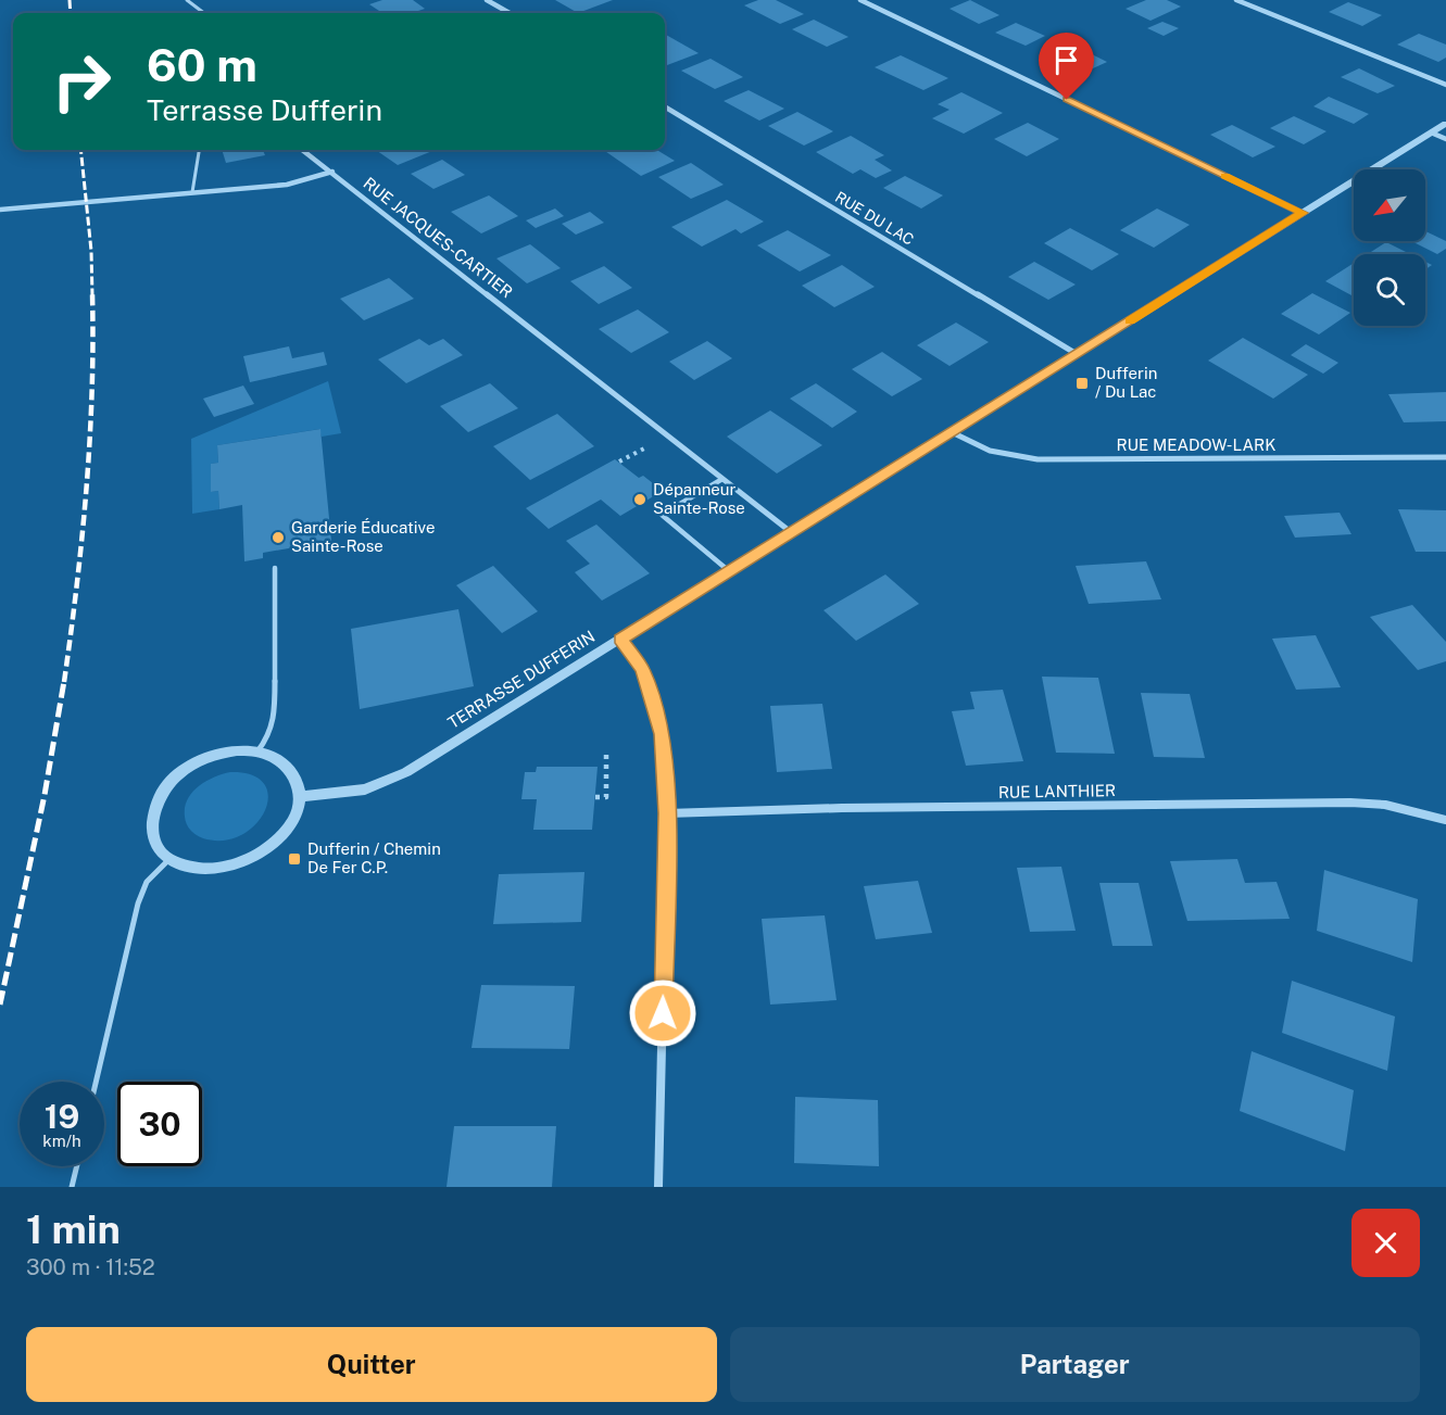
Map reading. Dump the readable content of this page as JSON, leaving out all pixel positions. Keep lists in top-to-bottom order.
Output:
{
  "streets": {
    "street": [
      "RUE DU LAC",
      "RUE JACQUES-CARTIER",
      "RUE MEADOW-LARK",
      "TERRASSE DUFFERIN",
      "RUE LANTHIER"
    ]
  },
  "crossings": [
    ["RUE DU LAC", "TERRASSE DUFFERIN"],
    ["RUE JACQUES-CARTIER", "TERRASSE DUFFERIN"],
    ["RUE MEADOW-LARK", "TERRASSE DUFFERIN"]
  ],
  "places": {
    "transit": ["Dufferin / Du Lac", "Dufferin / Chemin De Fer C.P."],
    "other": ["Dépanneur Sainte-Rose", "Garderie Éducative Sainte-Rose"]
  },
  "north": "bottom left",
  "page": {
    "turn": ["60 m", "Terrasse Dufferin"],
    "speed": "19 km/h",
    "limit": "30",
    "heading": ["1 min", "300 m · 11:52"],
    "buttons": ["Quitter", "Partager"]
  }
}
